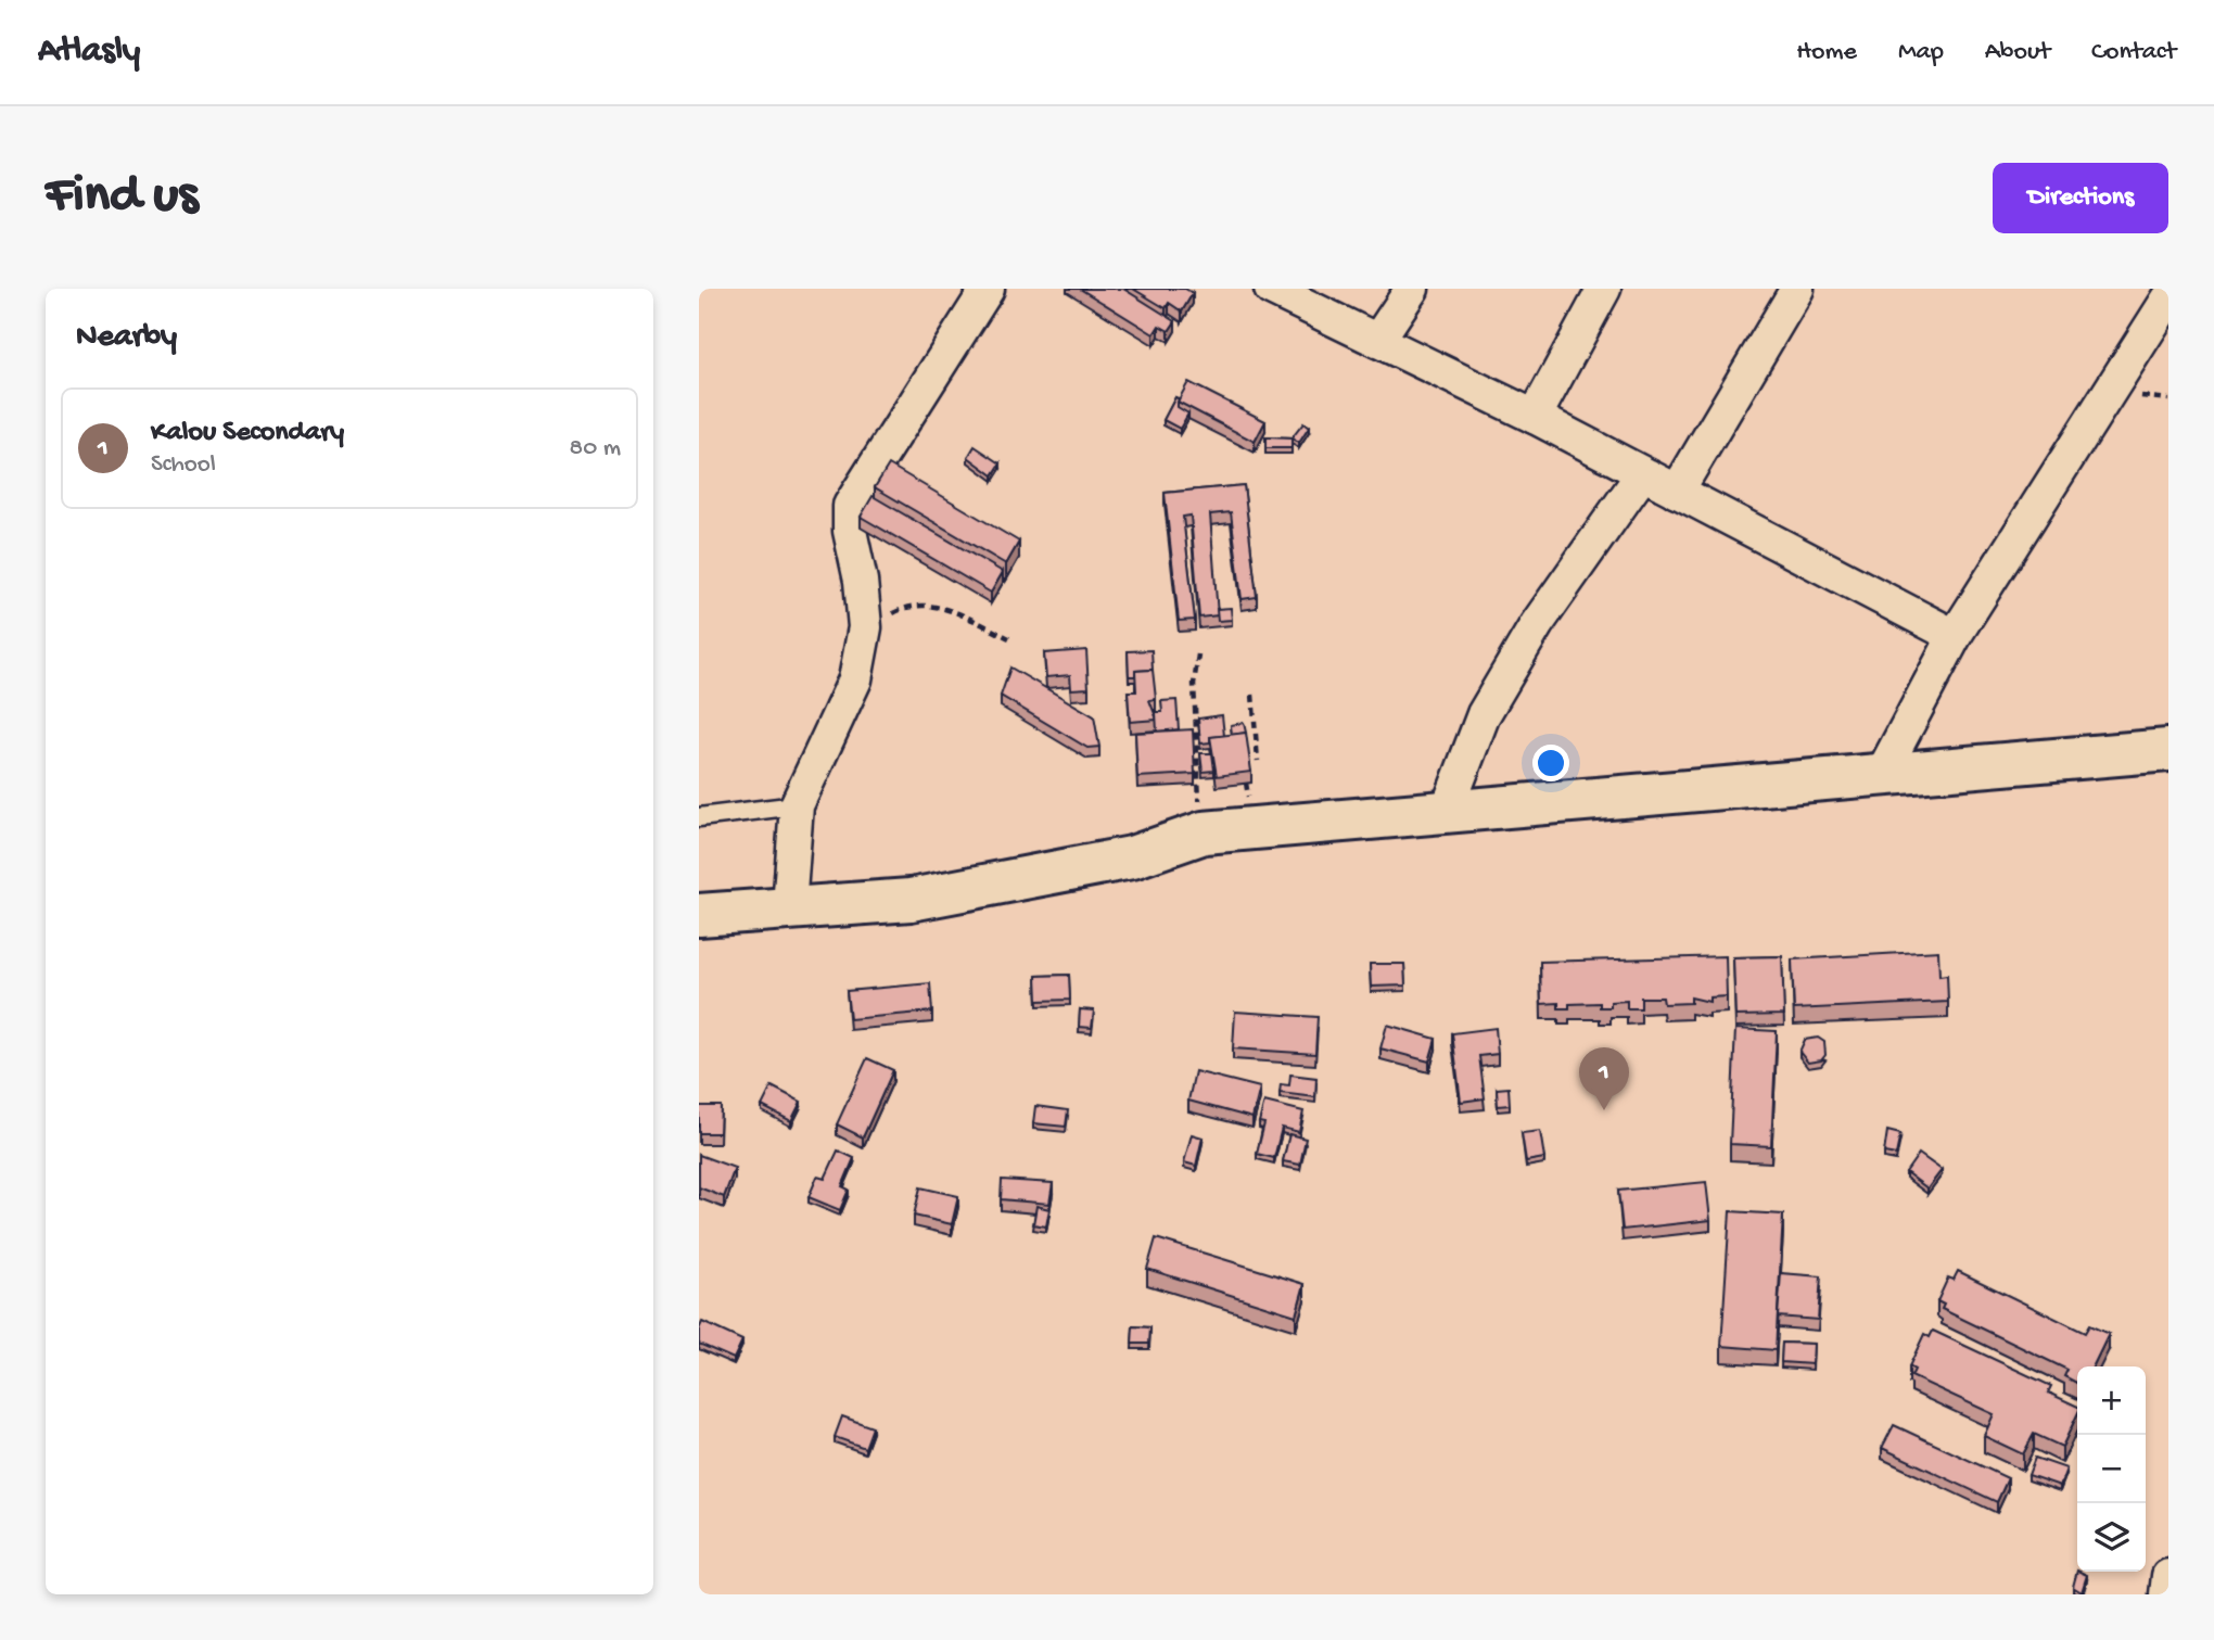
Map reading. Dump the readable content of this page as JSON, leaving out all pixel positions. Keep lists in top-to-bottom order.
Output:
{
  "page": {
    "header": "Atlasly",
    "nav": [
      "Home",
      "Map",
      "About",
      "Contact"
    ],
    "buttons": "Directions",
    "title": "Find us",
    "heading": "Nearby",
    "list": [
      {
        "mark": "1",
        "name": "Kalou Secondary",
        "note": "School",
        "value": "80 m"
      }
    ],
    "pins": "1",
    "map_buttons": ["+", "−"]
  }
}
